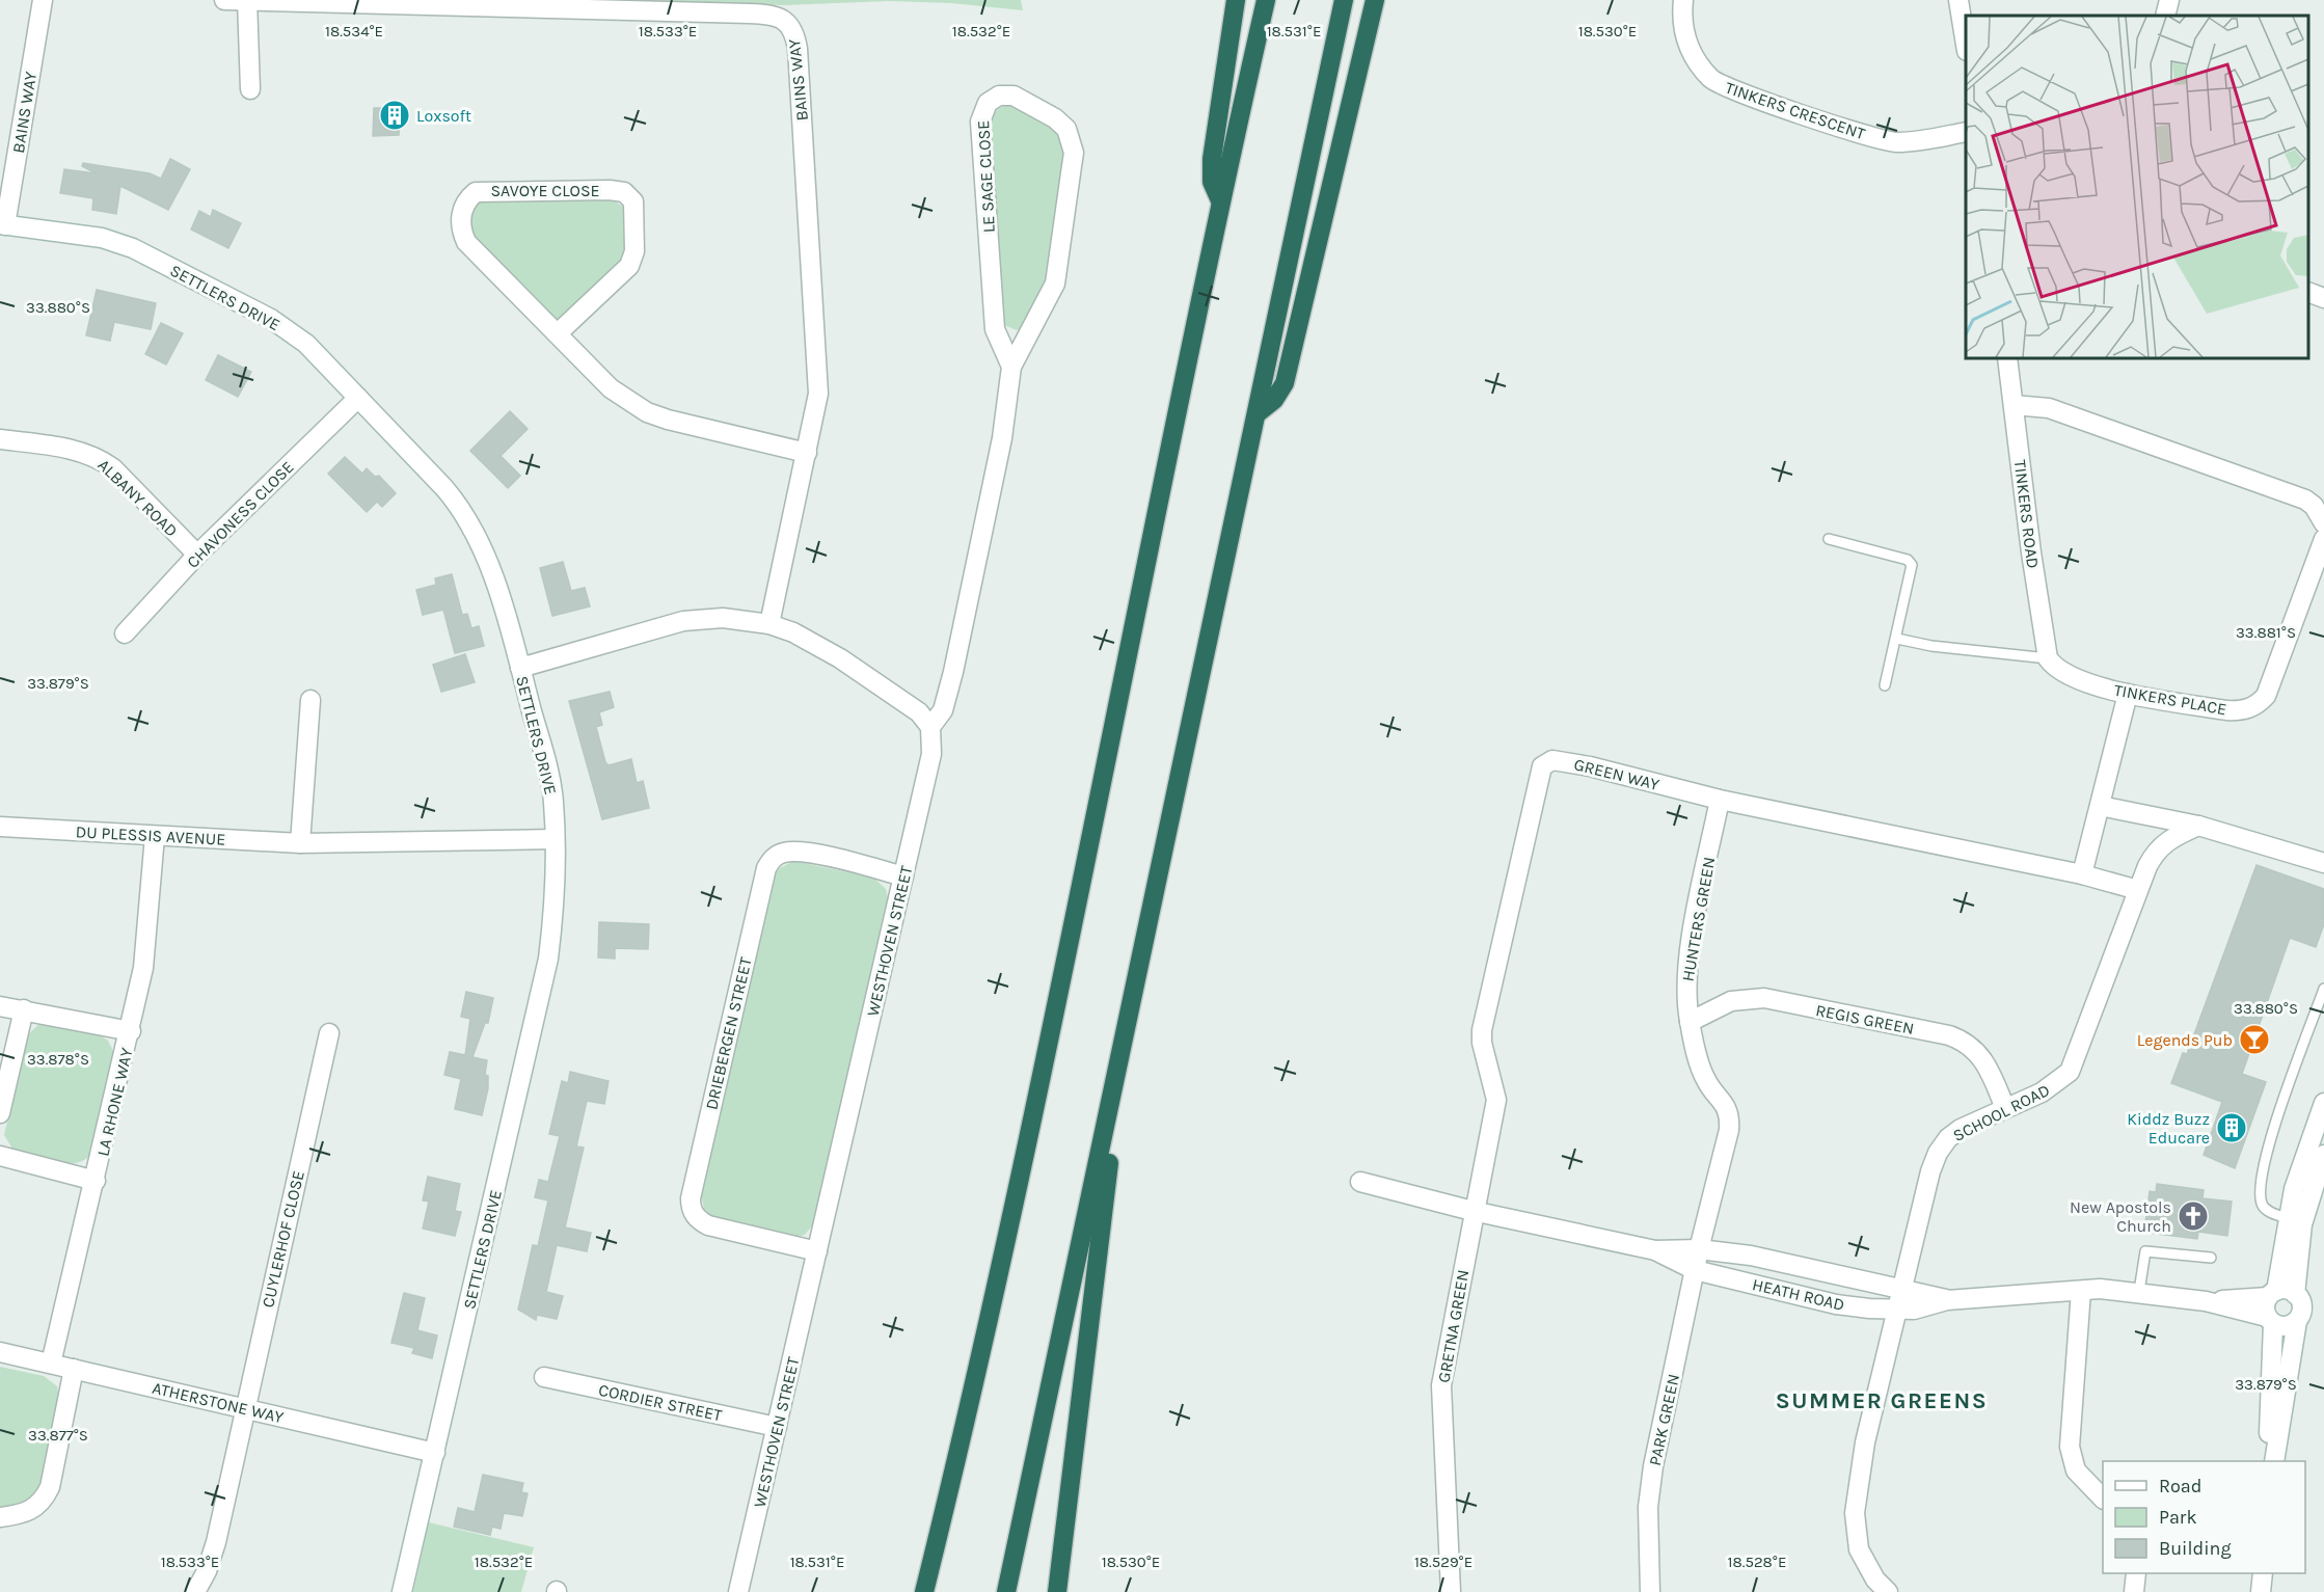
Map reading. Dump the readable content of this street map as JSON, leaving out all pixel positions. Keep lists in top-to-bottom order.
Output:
{
  "streets": {
    "street": [
      "BAINS WAY",
      "TINKERS CRESCENT",
      "LE SAGE CLOSE",
      "SAVOYE CLOSE",
      "SETTLERS DRIVE",
      "ALBANY ROAD",
      "CHAVONESS CLOSE",
      "TINKERS ROAD",
      "TINKERS PLACE",
      "GREEN WAY",
      "DU PLESSIS AVENUE",
      "HUNTERS GREEN",
      "WESTHOVEN STREET",
      "REGIS GREEN",
      "DRIEBERGEN STREET",
      "LA RHONE WAY",
      "SCHOOL ROAD",
      "CUYLERHOF CLOSE",
      "HEATH ROAD",
      "GRETNA GREEN",
      "ATHERSTONE WAY",
      "CORDIER STREET",
      "PARK GREEN"
    ]
  },
  "crossings": [
    ["BAINS WAY", "SAVOYE CLOSE"],
    ["BAINS WAY", "SETTLERS DRIVE"],
    ["LE SAGE CLOSE", "WESTHOVEN STREET"],
    ["SETTLERS DRIVE", "CHAVONESS CLOSE"],
    ["SETTLERS DRIVE", "DU PLESSIS AVENUE"],
    ["SETTLERS DRIVE", "ATHERSTONE WAY"],
    ["ALBANY ROAD", "CHAVONESS CLOSE"],
    ["TINKERS ROAD", "TINKERS PLACE"],
    ["GREEN WAY", "HUNTERS GREEN"],
    ["GREEN WAY", "SCHOOL ROAD"],
    ["GREEN WAY", "HEATH ROAD"],
    ["GREEN WAY", "GRETNA GREEN"],
    ["DU PLESSIS AVENUE", "LA RHONE WAY"],
    ["HUNTERS GREEN", "REGIS GREEN"],
    ["HUNTERS GREEN", "HEATH ROAD"],
    ["HUNTERS GREEN", "PARK GREEN"],
    ["WESTHOVEN STREET", "DRIEBERGEN STREET"],
    ["WESTHOVEN STREET", "CORDIER STREET"],
    ["REGIS GREEN", "SCHOOL ROAD"],
    ["LA RHONE WAY", "ATHERSTONE WAY"],
    ["SCHOOL ROAD", "HEATH ROAD"],
    ["CUYLERHOF CLOSE", "ATHERSTONE WAY"],
    ["HEATH ROAD", "GRETNA GREEN"],
    ["HEATH ROAD", "PARK GREEN"]
  ],
  "districts": ["SUMMER GREENS"],
  "places": {
    "building": ["Loxsoft", "Kiddz Buzz Educare"],
    "bar": ["Legends Pub"],
    "church": ["New Apostols Church"]
  },
  "legend": ["Road", "Park", "Building"],
  "coordinates": [
    "18.534°E",
    "18.533°E",
    "18.532°E",
    "18.531°E",
    "18.530°E",
    "33.880°S",
    "33.881°S",
    "33.879°S",
    "33.878°S",
    "33.877°S",
    "18.529°E",
    "18.528°E"
  ]
}
